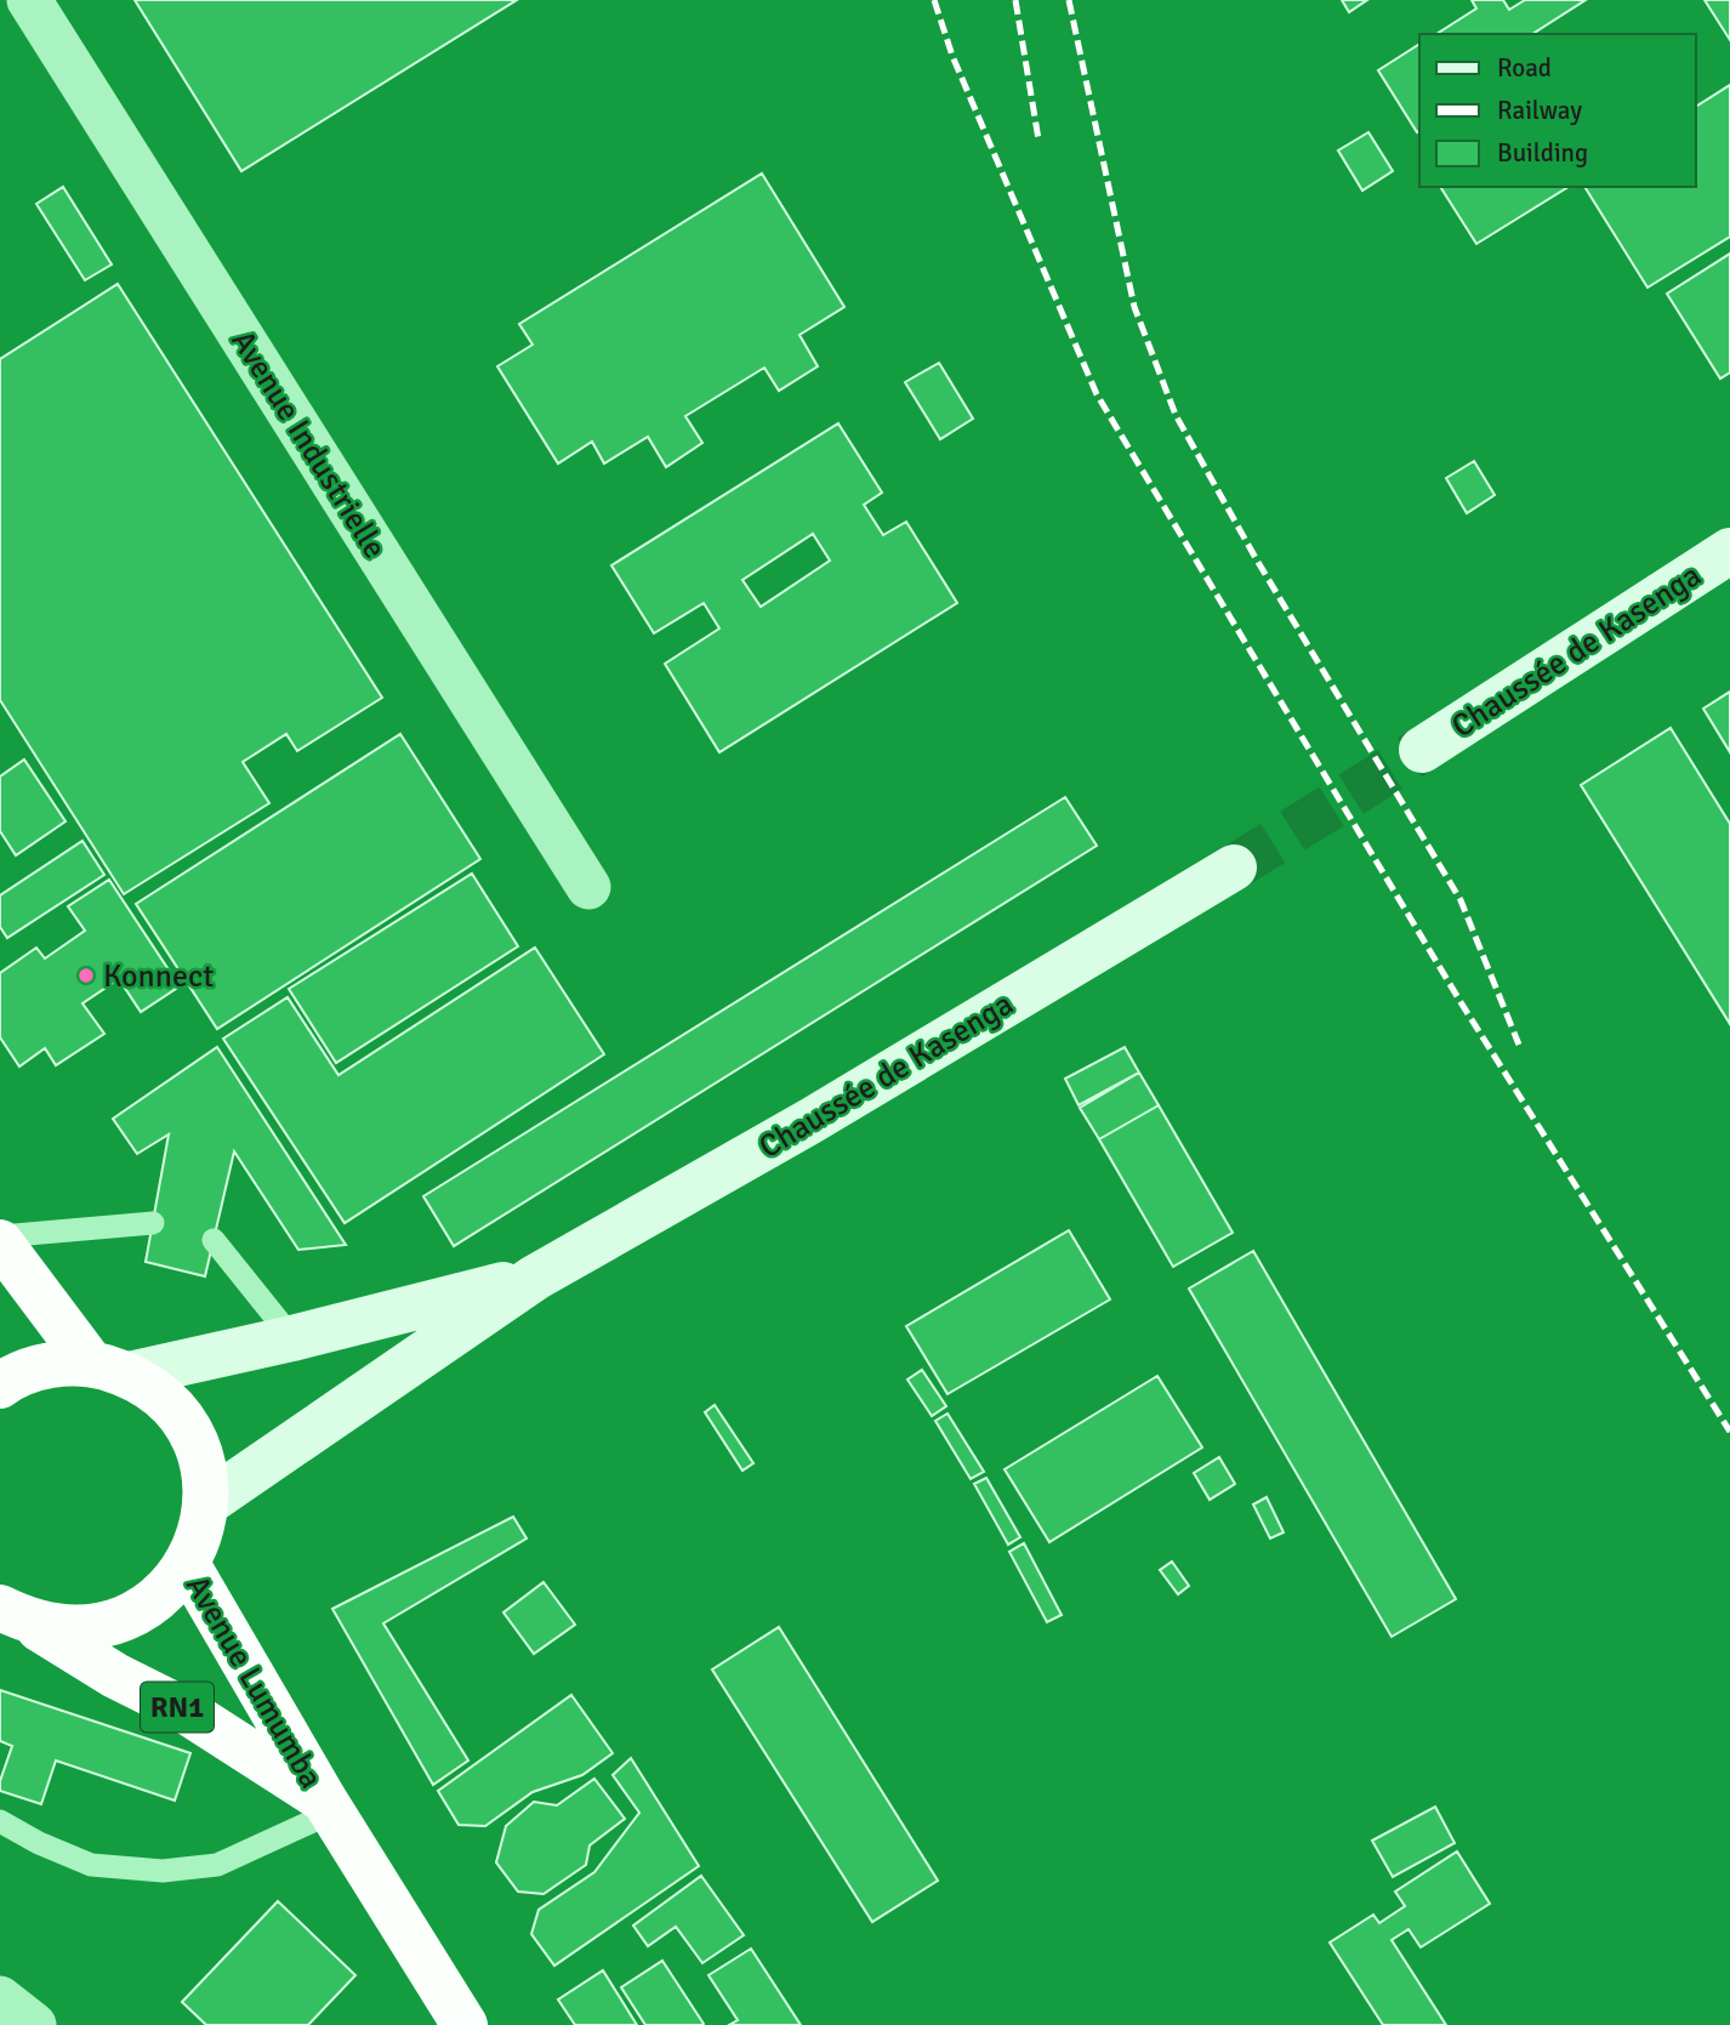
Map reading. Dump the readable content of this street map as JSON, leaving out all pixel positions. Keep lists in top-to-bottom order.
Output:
{
  "streets": {
    "highway": ["Avenue Lumumba", "RN1"],
    "main road": ["Chaussée de Kasenga"],
    "street": ["Avenue Industrielle"]
  },
  "places": ["Konnect"],
  "legend": ["Road", "Railway", "Building"]
}
